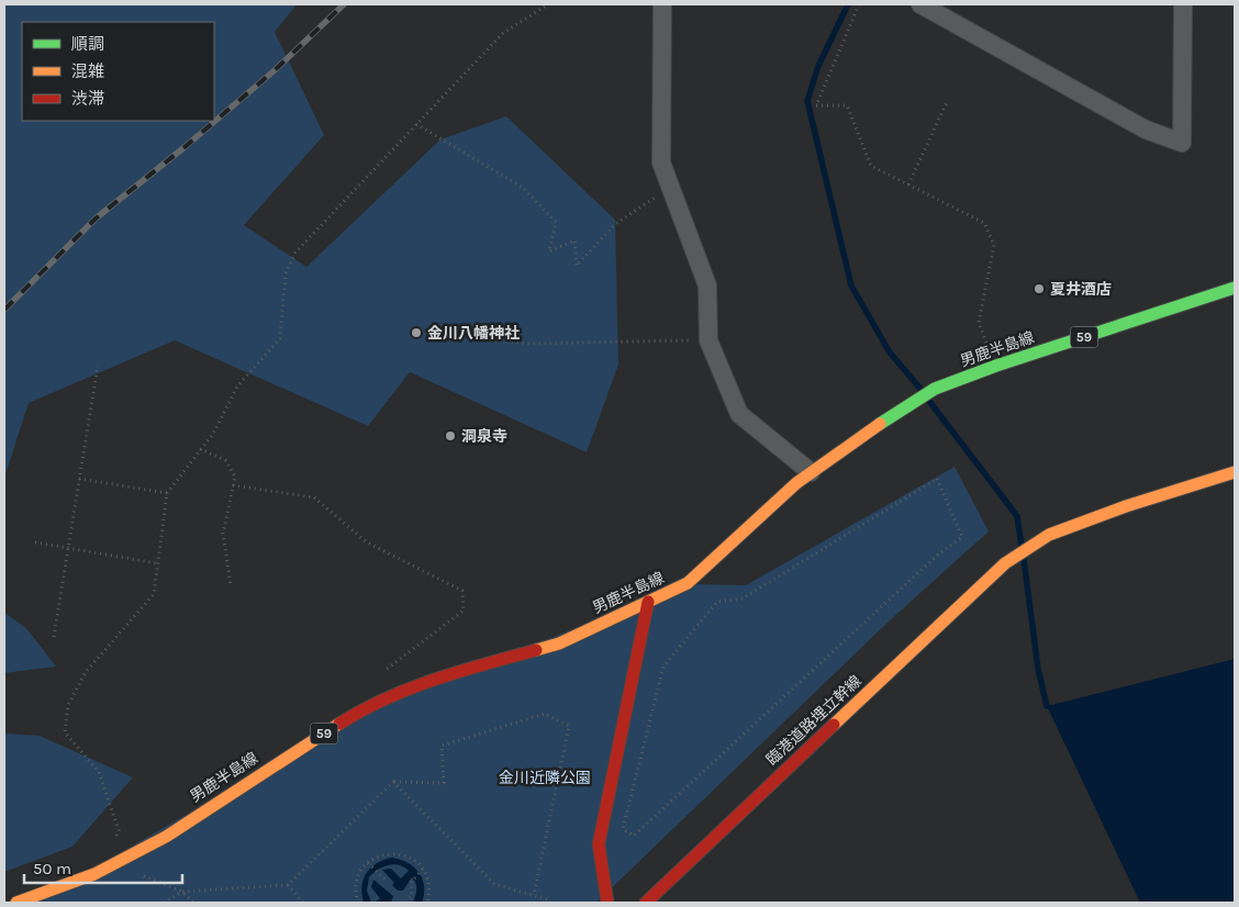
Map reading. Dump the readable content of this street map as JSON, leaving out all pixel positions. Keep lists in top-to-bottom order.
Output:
{
  "streets": {
    "main road": ["59", "男鹿半島線", "臨港道路埋立幹線"]
  },
  "parks": ["金川近隣公園"],
  "places": ["夏井酒店", "金川八幡神社", "洞泉寺"],
  "legend": ["順調", "混雑", "渋滞"],
  "scale_bar": "50 m"
}
